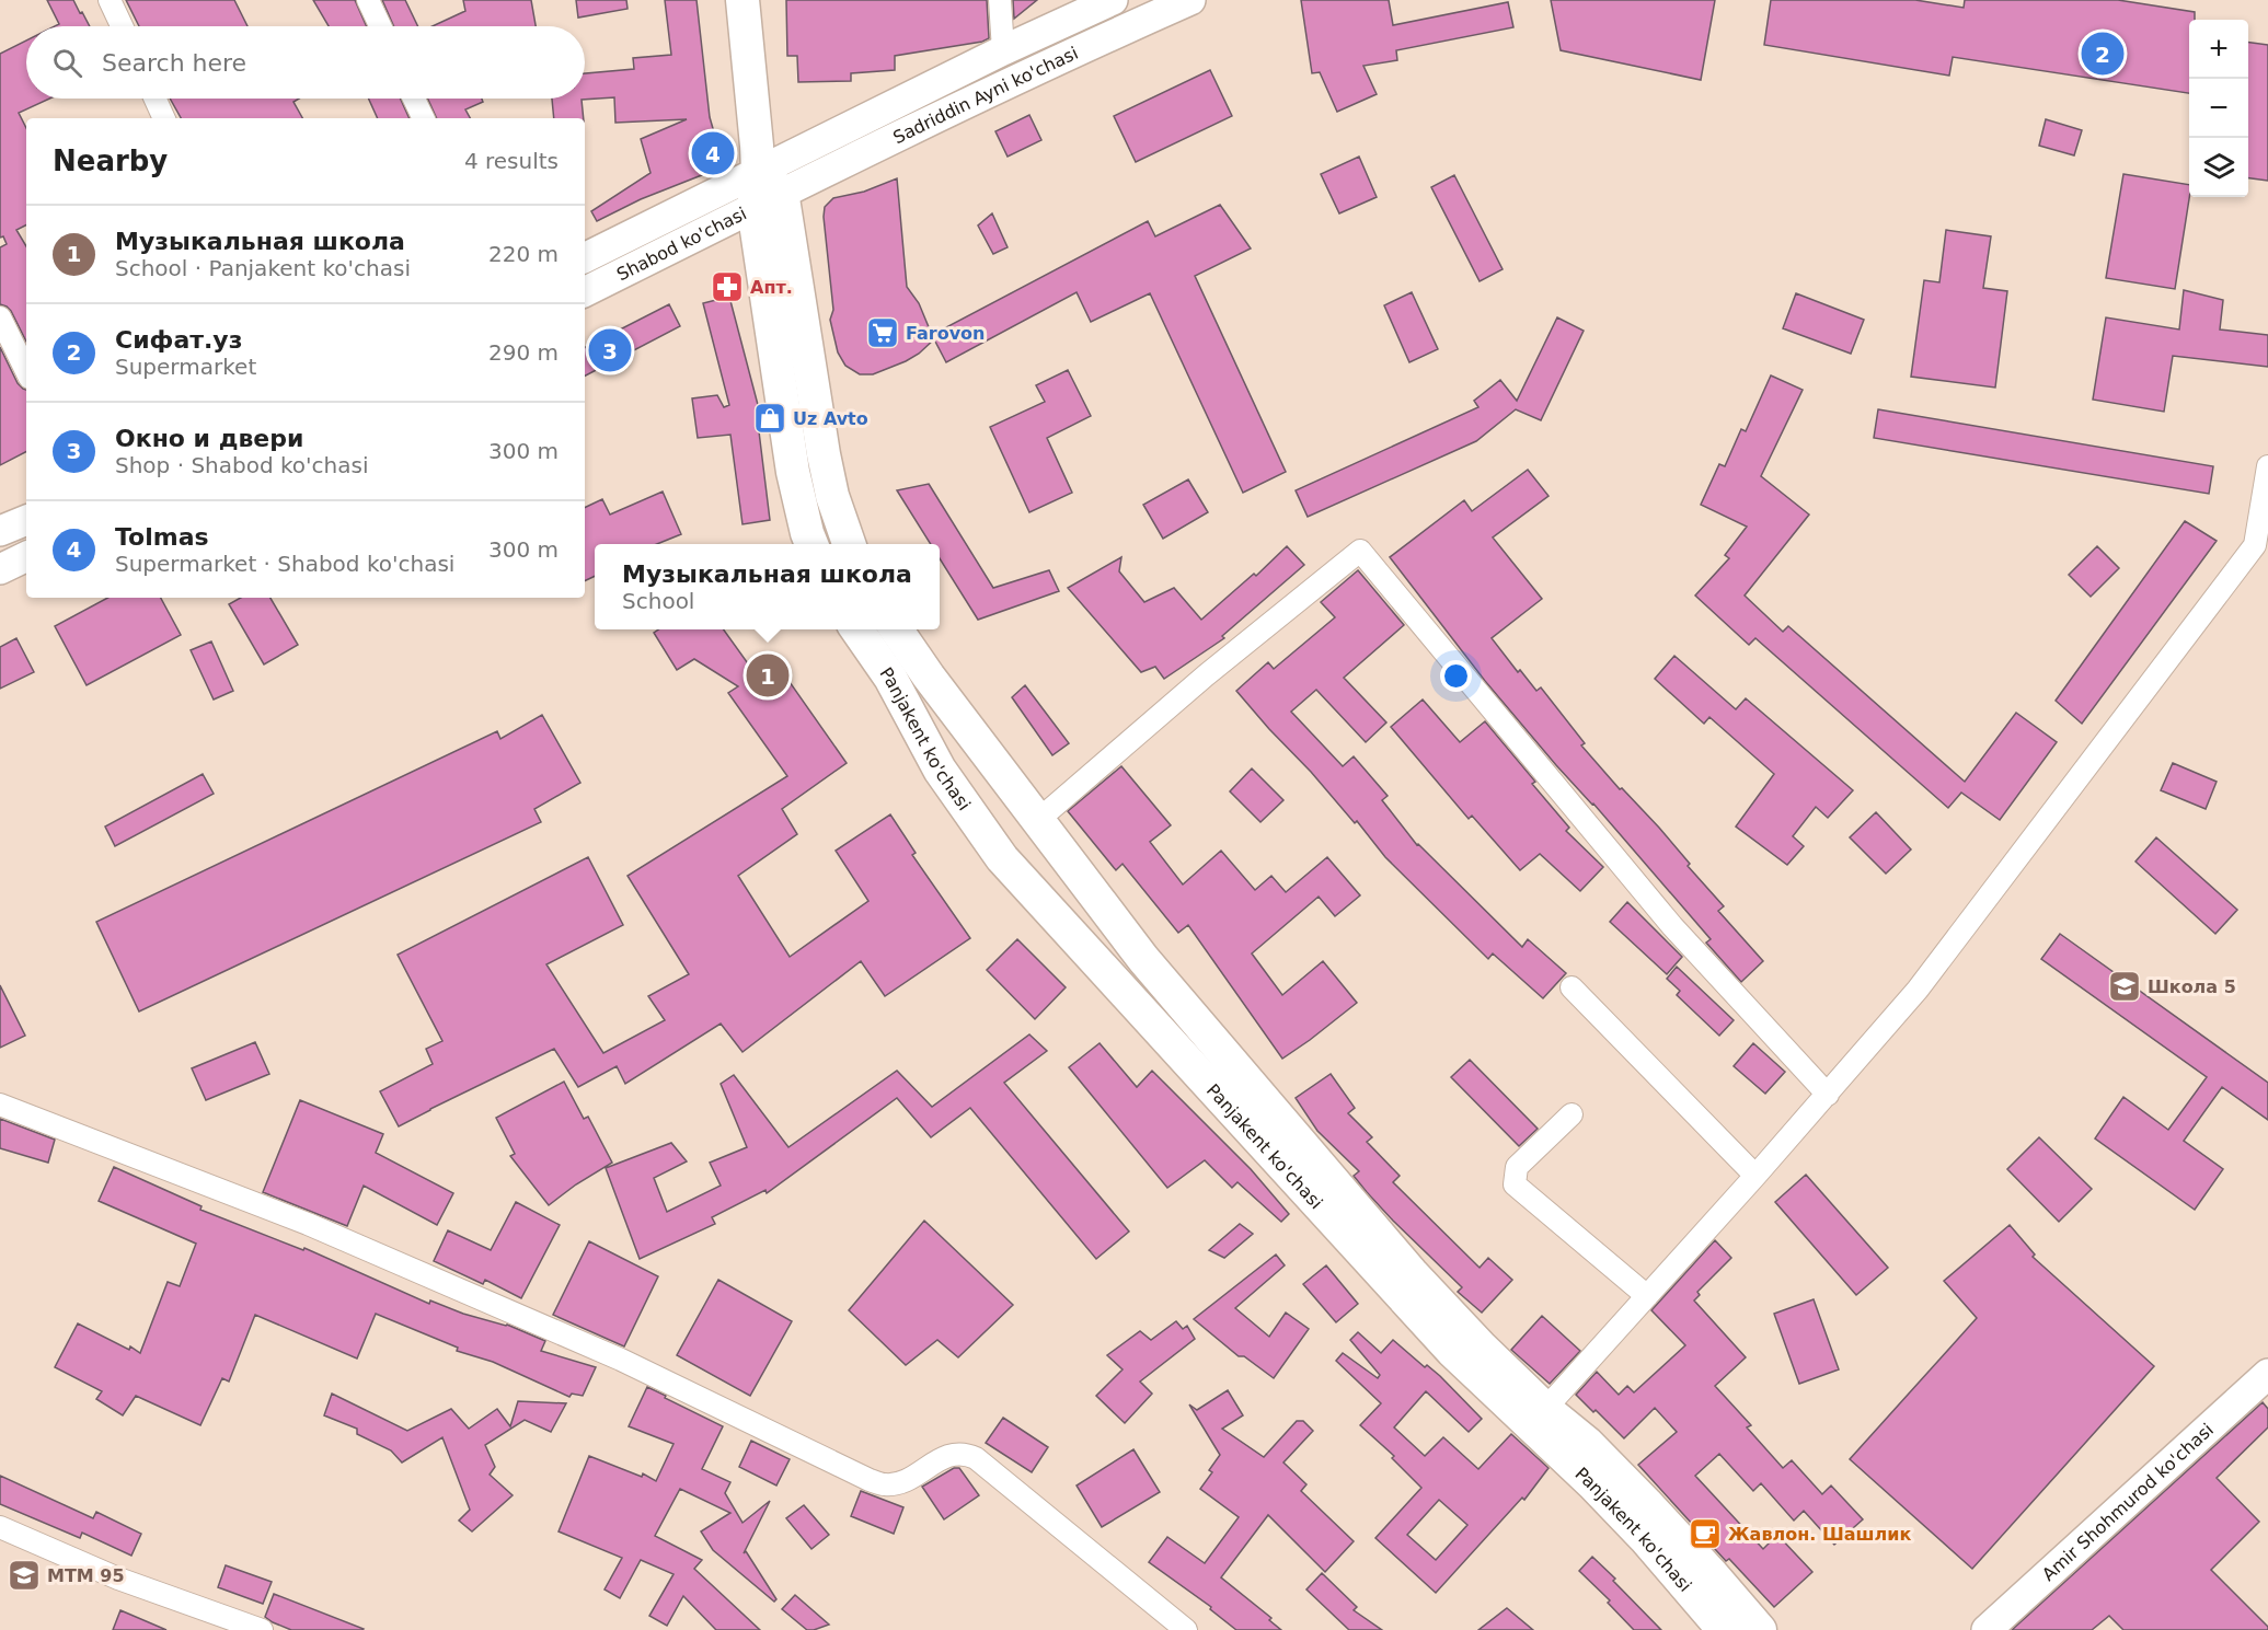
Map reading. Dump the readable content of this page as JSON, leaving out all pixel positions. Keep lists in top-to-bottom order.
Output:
{
  "streets": {
    "main road": [
      "Sadriddin Ayni ko'chasi",
      "Shabod ko'chasi",
      "Panjakent ko'chasi",
      "Amir Shohmurod ko'chasi"
    ]
  },
  "crossings": [
    ["Sadriddin Ayni ko'chasi", "Shabod ko'chasi"]
  ],
  "places": {
    "pharmacy": ["Апт."],
    "supermarket": ["Farovon"],
    "shop": ["Uz Avto"],
    "school or university": ["Школа 5", "МТМ 95"],
    "cafe": ["Жавлон. Шашлик"]
  },
  "page": {
    "map_buttons": ["+", "−"],
    "search": "Search here",
    "pins": [
      "2",
      "4",
      "3",
      "1"
    ],
    "heading": ["Nearby", "4 results"],
    "list": [
      {
        "mark": "1",
        "name": "Музыкальная школа",
        "note": "School · Panjakent ko'chasi",
        "value": "220 m"
      },
      {
        "mark": "2",
        "name": "Сифат.уз",
        "note": "Supermarket",
        "value": "290 m"
      },
      {
        "mark": "3",
        "name": "Окно и двери",
        "note": "Shop · Shabod ko'chasi",
        "value": "300 m"
      },
      {
        "mark": "4",
        "name": "Tolmas",
        "note": "Supermarket · Shabod ko'chasi",
        "value": "300 m"
      }
    ],
    "popup": ["Музыкальная школа", "School"]
  }
}
